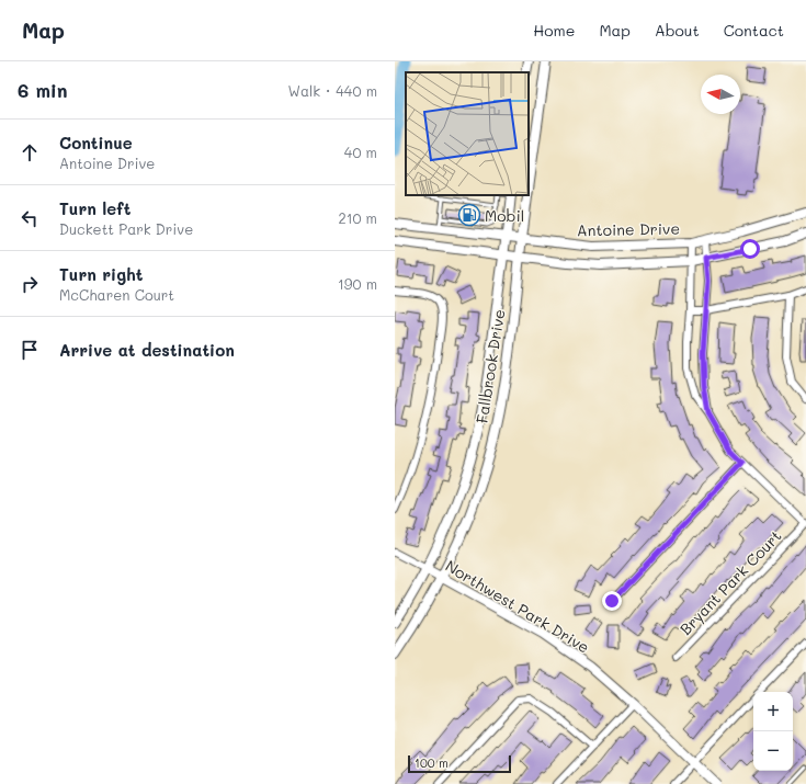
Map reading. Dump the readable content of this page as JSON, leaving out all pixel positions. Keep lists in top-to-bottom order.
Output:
{
  "streets": {
    "main road": ["Antoine Drive", "Fallbrook Drive", "Northwest Park Drive"],
    "street": ["Bryant Park Court"]
  },
  "crossings": [
    ["Antoine Drive", "Fallbrook Drive"],
    ["Fallbrook Drive", "Northwest Park Drive"]
  ],
  "places": {
    "fuel station": ["Mobil"]
  },
  "scale_bar": "100 m",
  "north": "left",
  "page": {
    "header": "Map",
    "nav": [
      "Home",
      "Map",
      "About",
      "Contact"
    ],
    "heading": ["6 min", "Walk · 440 m"],
    "list": [
      ["Continue", "Antoine Drive", "40 m"],
      ["Turn left", "Duckett Park Drive", "210 m"],
      ["Turn right", "McCharen Court", "190 m"],
      "Arrive at destination"
    ],
    "map_buttons": ["+", "−"],
    "scale": "100 m"
  }
}
